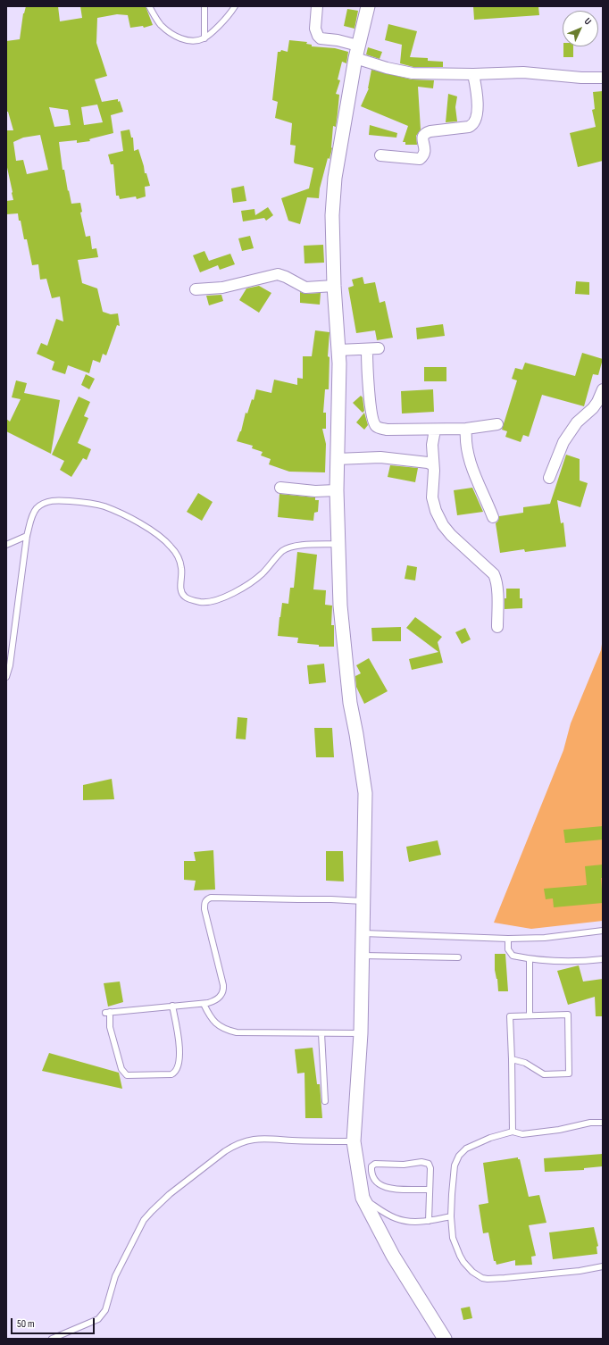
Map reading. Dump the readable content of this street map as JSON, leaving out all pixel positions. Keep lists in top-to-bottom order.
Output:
{
  "scale_bar": "50 m",
  "north": "top right"
}
